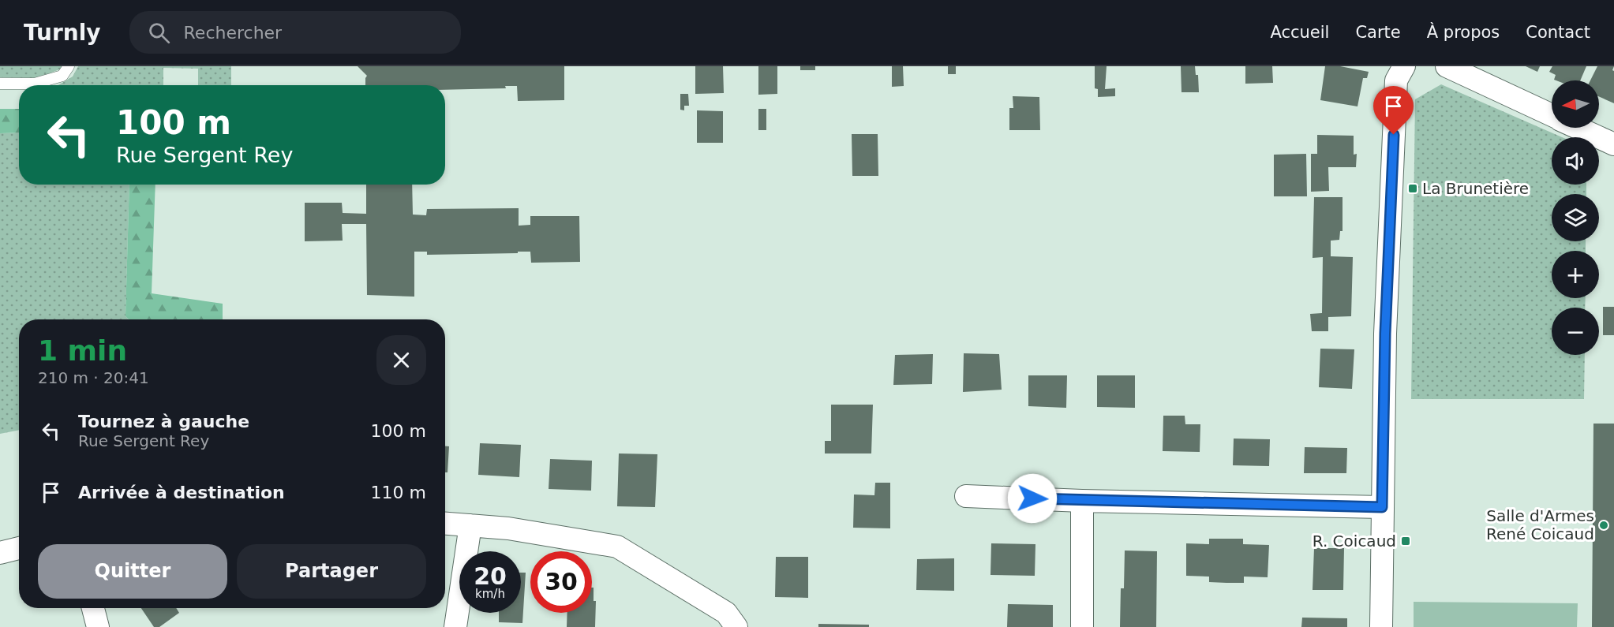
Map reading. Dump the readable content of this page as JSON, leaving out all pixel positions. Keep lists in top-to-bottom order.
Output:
{
  "places": {
    "transit": ["La Brunetière", "R. Coicaud"],
    "other": ["Salle d'Armes René Coicaud"]
  },
  "north": "left",
  "page": {
    "header": "Turnly",
    "search": "Rechercher",
    "nav": [
      "Accueil",
      "Carte",
      "À propos",
      "Contact"
    ],
    "map_buttons": ["+", "−"],
    "turn": ["100 m", "Rue Sergent Rey"],
    "heading": ["1 min", "210 m · 20:41"],
    "list": [
      {
        "name": "Tournez à gauche",
        "note": "Rue Sergent Rey",
        "value": "100 m"
      },
      {
        "name": "Arrivée à destination",
        "value": "110 m"
      }
    ],
    "buttons": ["Quitter", "Partager"],
    "speed": "20 km/h",
    "limit": "30"
  }
}
